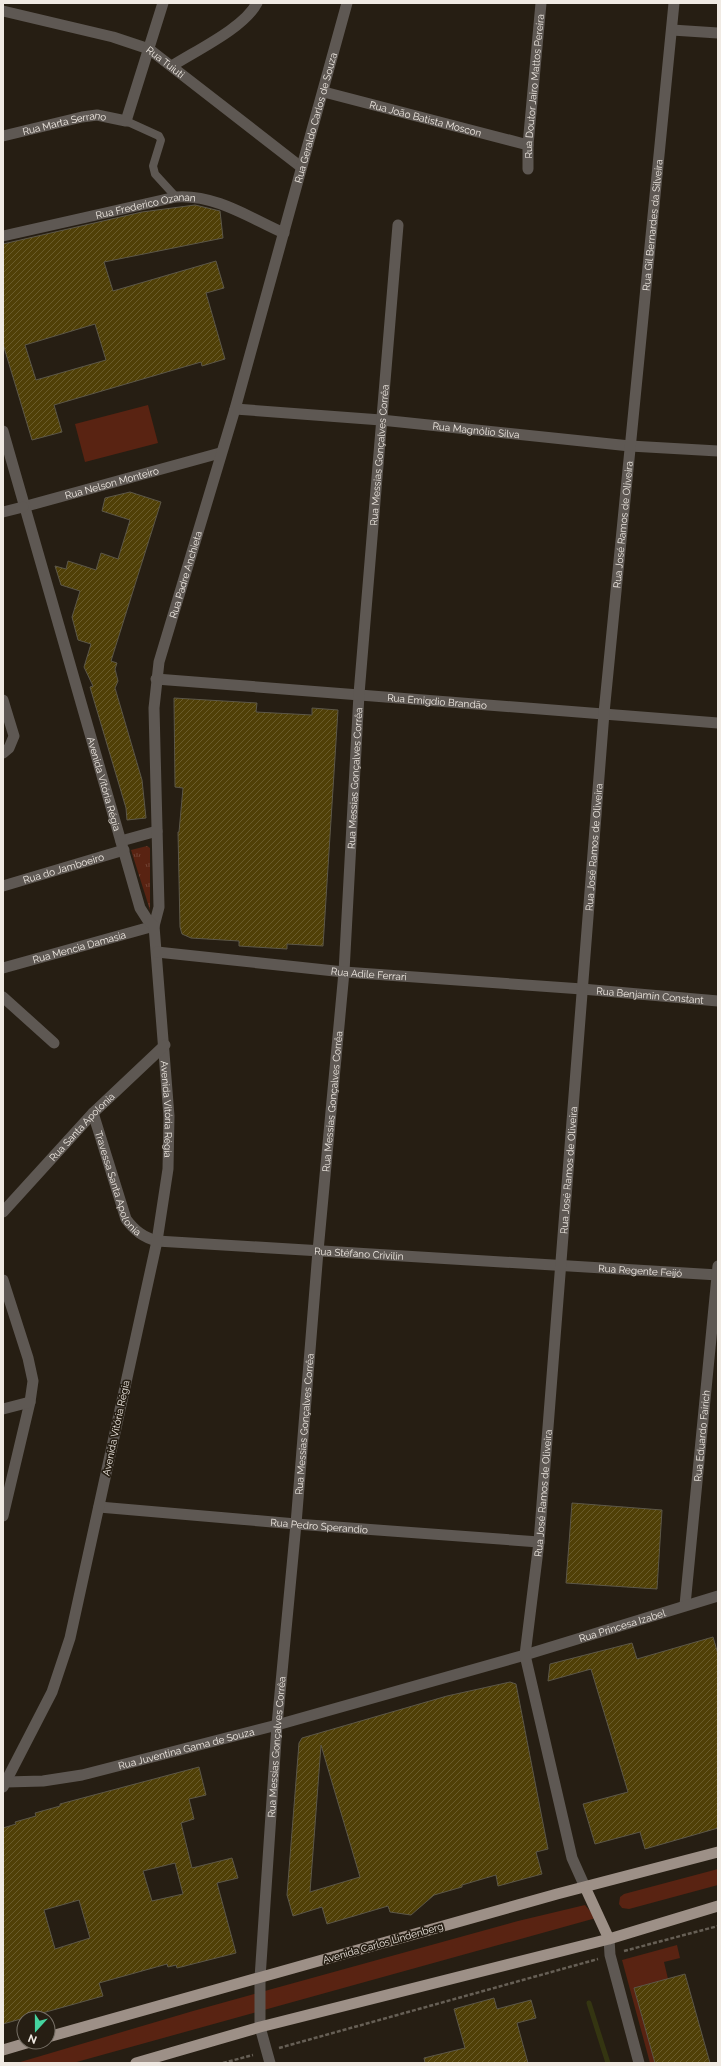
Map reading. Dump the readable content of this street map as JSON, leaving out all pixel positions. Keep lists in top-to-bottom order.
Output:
{
  "streets": {
    "main road": ["Avenida Carlos Lindenberg"],
    "street": [
      "Rua Tuiuti",
      "Rua Doutor Jairo Mattos Pereira",
      "Rua Geraldo Carlos de Souza",
      "Rua João Batista Moscon",
      "Rua Marta Serrano",
      "Rua Frederico Ozanan",
      "Rua Gil Bernardes da Silveira",
      "Rua Magnólio Silva",
      "Rua Messias Gonçalves Corrêa",
      "Rua Nelson Monteiro",
      "Rua José Ramos de Oliveira",
      "Rua Padre Anchieta",
      "Rua Emigdio Brandão",
      "Avenida Vitória Régia",
      "Rua do Jamboeiro",
      "Rua Mencia Damasia",
      "Rua Adile Ferrari",
      "Rua Benjamin Constant",
      "Rua Santa Apolonia",
      "Travessa Santa Apolonia",
      "Rua Stéfano Crivilin",
      "Rua Regente Feijó",
      "Rua Eduardo Fairich",
      "Rua Pedro Sperandio",
      "Rua Princesa Izabel",
      "Rua Juventina Gama de Souza"
    ]
  },
  "crossings": [
    ["Rua Tuiuti", "Rua Geraldo Carlos de Souza"],
    ["Rua Doutor Jairo Mattos Pereira", "Rua João Batista Moscon"],
    ["Rua Geraldo Carlos de Souza", "Rua João Batista Moscon"],
    ["Rua Geraldo Carlos de Souza", "Rua Frederico Ozanan"],
    ["Rua Geraldo Carlos de Souza", "Rua Padre Anchieta"],
    ["Rua Frederico Ozanan", "Rua Padre Anchieta"],
    ["Rua Gil Bernardes da Silveira", "Rua Magnólio Silva"],
    ["Rua Gil Bernardes da Silveira", "Rua José Ramos de Oliveira"],
    ["Rua Magnólio Silva", "Rua Messias Gonçalves Corrêa"],
    ["Rua Magnólio Silva", "Rua José Ramos de Oliveira"],
    ["Rua Magnólio Silva", "Rua Padre Anchieta"],
    ["Rua Messias Gonçalves Corrêa", "Rua Emigdio Brandão"],
    ["Rua Messias Gonçalves Corrêa", "Rua Adile Ferrari"],
    ["Rua Messias Gonçalves Corrêa", "Rua Stéfano Crivilin"],
    ["Rua Messias Gonçalves Corrêa", "Rua Pedro Sperandio"],
    ["Rua Messias Gonçalves Corrêa", "Rua Juventina Gama de Souza"],
    ["Rua Messias Gonçalves Corrêa", "Avenida Carlos Lindenberg"],
    ["Rua Nelson Monteiro", "Rua Padre Anchieta"],
    ["Rua Nelson Monteiro", "Avenida Vitória Régia"],
    ["Rua José Ramos de Oliveira", "Rua Emigdio Brandão"],
    ["Rua José Ramos de Oliveira", "Rua Adile Ferrari"],
    ["Rua José Ramos de Oliveira", "Rua Benjamin Constant"],
    ["Rua José Ramos de Oliveira", "Rua Stéfano Crivilin"],
    ["Rua José Ramos de Oliveira", "Rua Regente Feijó"],
    ["Rua José Ramos de Oliveira", "Rua Pedro Sperandio"],
    ["Rua José Ramos de Oliveira", "Rua Princesa Izabel"],
    ["Rua José Ramos de Oliveira", "Rua Juventina Gama de Souza"],
    ["Rua José Ramos de Oliveira", "Avenida Carlos Lindenberg"],
    ["Rua Padre Anchieta", "Rua Emigdio Brandão"],
    ["Rua Padre Anchieta", "Avenida Vitória Régia"],
    ["Rua Padre Anchieta", "Rua do Jamboeiro"],
    ["Rua Padre Anchieta", "Rua Mencia Damasia"],
    ["Avenida Vitória Régia", "Rua do Jamboeiro"],
    ["Avenida Vitória Régia", "Rua Mencia Damasia"],
    ["Avenida Vitória Régia", "Rua Adile Ferrari"],
    ["Avenida Vitória Régia", "Rua Santa Apolonia"],
    ["Avenida Vitória Régia", "Travessa Santa Apolonia"],
    ["Avenida Vitória Régia", "Rua Stéfano Crivilin"],
    ["Avenida Vitória Régia", "Rua Pedro Sperandio"],
    ["Avenida Vitória Régia", "Rua Juventina Gama de Souza"],
    ["Rua Adile Ferrari", "Rua Benjamin Constant"],
    ["Rua Santa Apolonia", "Travessa Santa Apolonia"],
    ["Travessa Santa Apolonia", "Rua Stéfano Crivilin"],
    ["Rua Stéfano Crivilin", "Rua Regente Feijó"],
    ["Rua Regente Feijó", "Rua Eduardo Fairich"],
    ["Rua Eduardo Fairich", "Rua Princesa Izabel"],
    ["Rua Princesa Izabel", "Rua Juventina Gama de Souza"]
  ],
  "north": "bottom"
}
